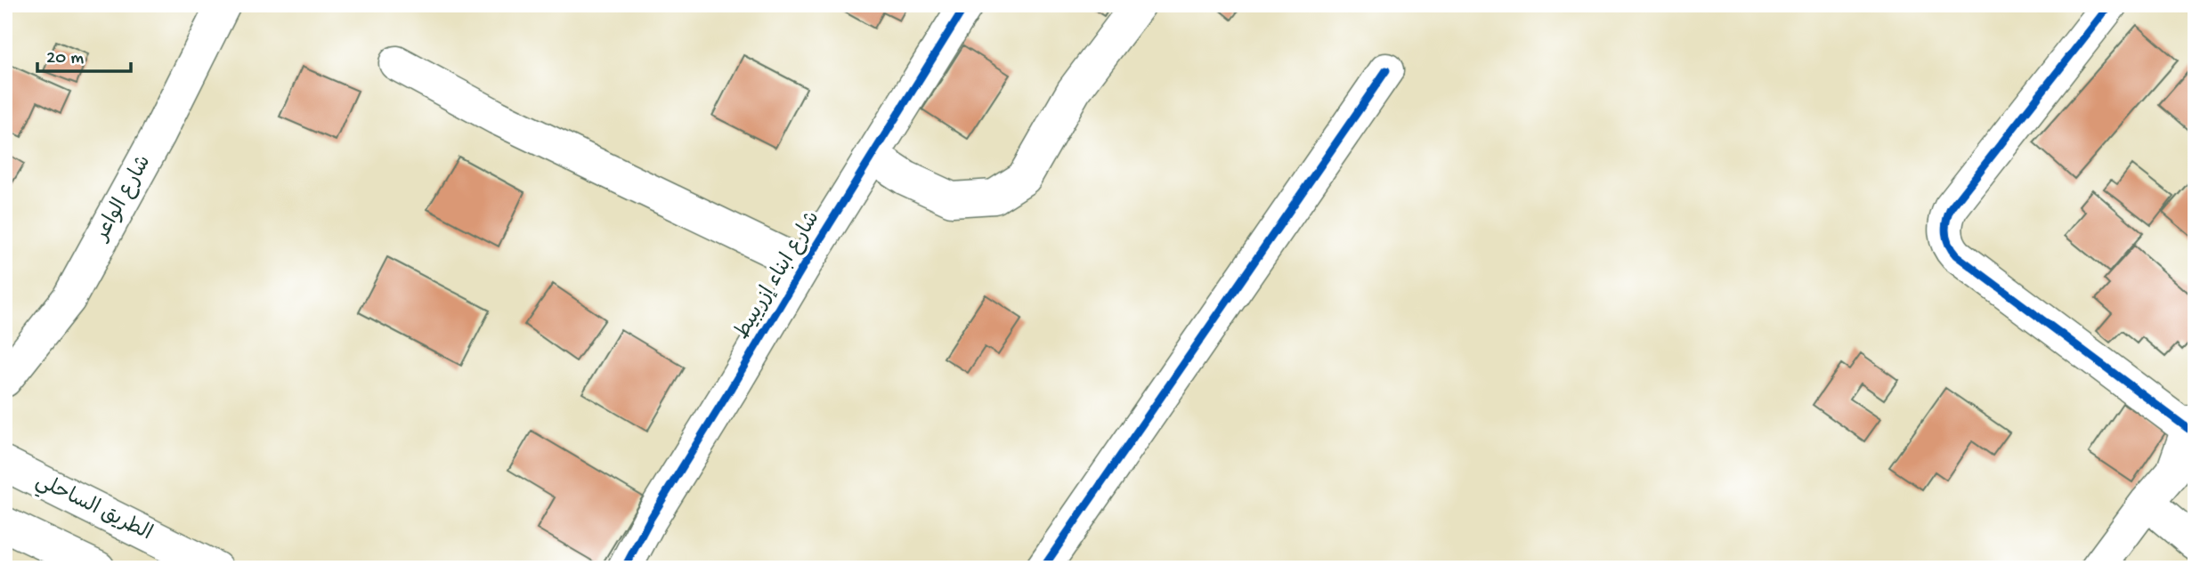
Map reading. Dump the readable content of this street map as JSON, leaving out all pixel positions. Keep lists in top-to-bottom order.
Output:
{
  "streets": {
    "main road": ["شارع الواعر", "شارع ابناء إزريبيط", "الطريق الساحلي"]
  },
  "scale_bar": "20 m"
}
